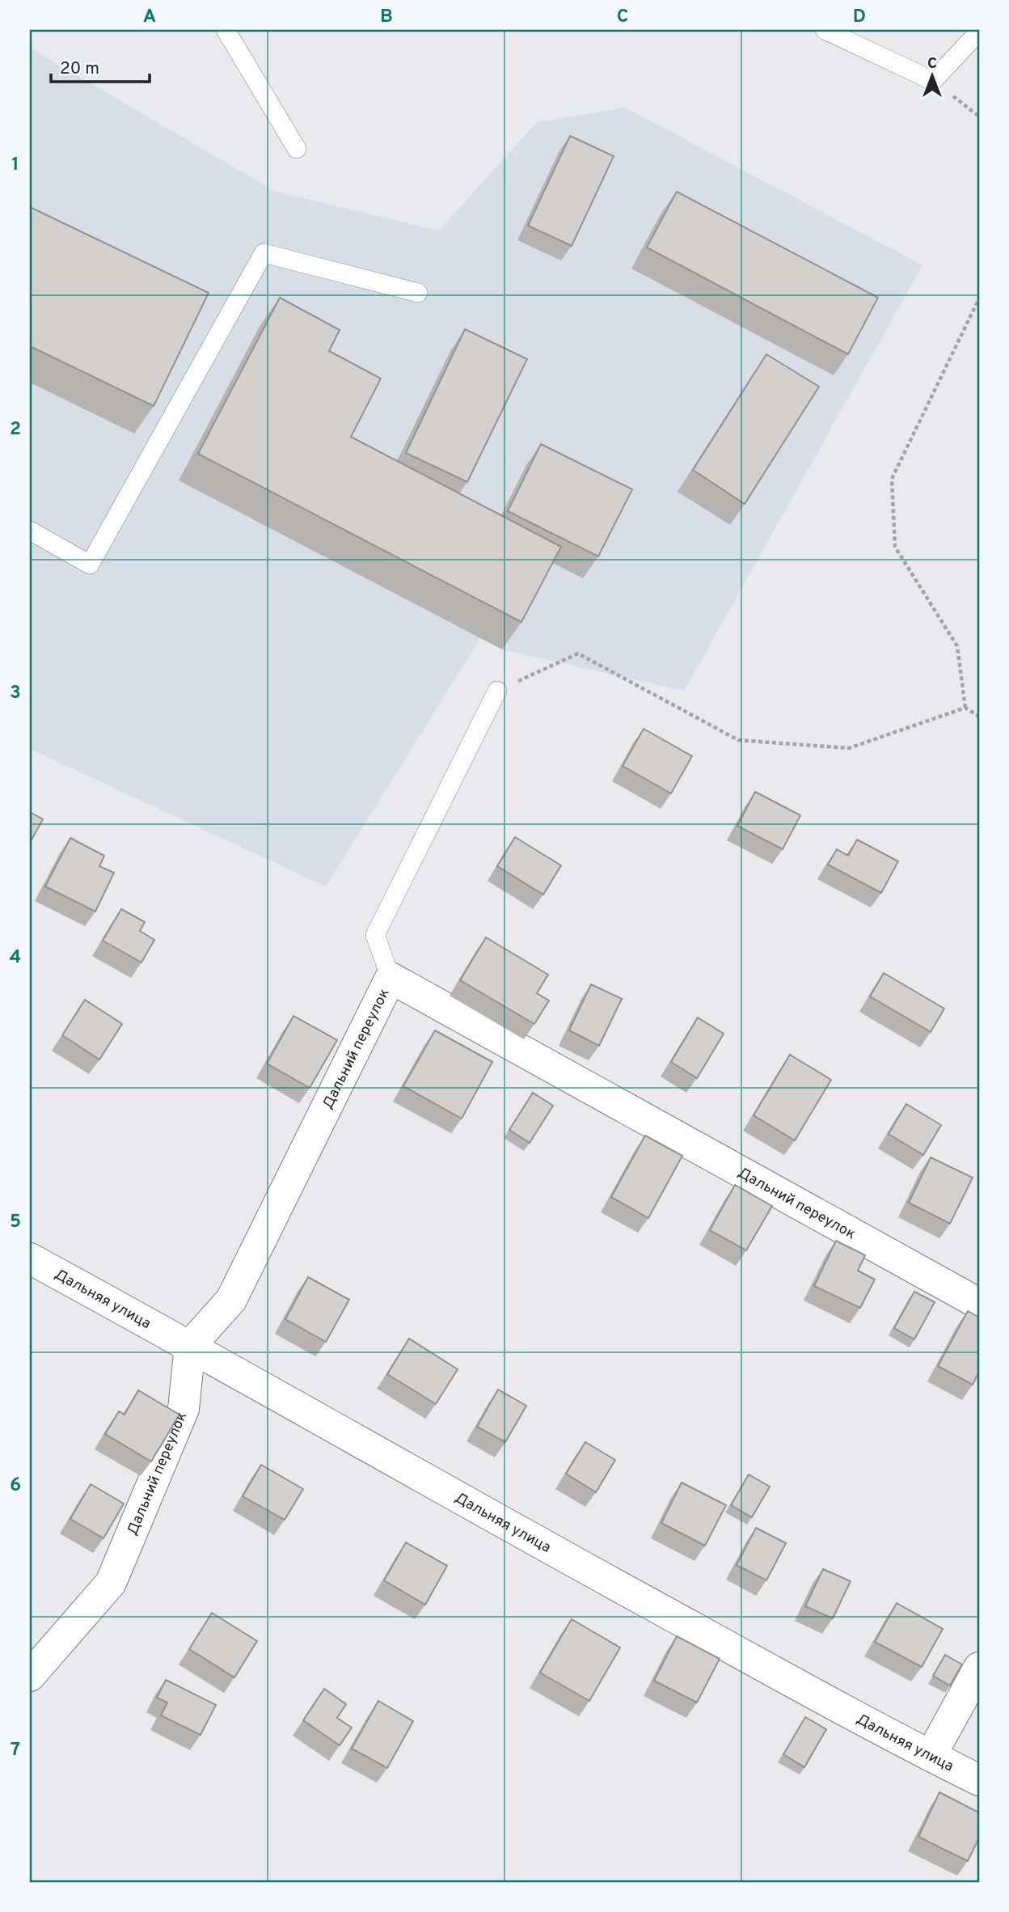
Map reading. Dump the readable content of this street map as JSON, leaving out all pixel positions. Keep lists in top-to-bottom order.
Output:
{
  "streets": {
    "street": ["Дальний переулок", "Дальняя улица"]
  },
  "crossings": [
    ["Дальний переулок", "Дальняя улица"]
  ],
  "scale_bar": "20 m",
  "north": "top",
  "grid": {
    "columns": [
      "A",
      "B",
      "C",
      "D"
    ],
    "rows": [
      "1",
      "2",
      "3",
      "4",
      "5",
      "6",
      "7"
    ]
  }
}
